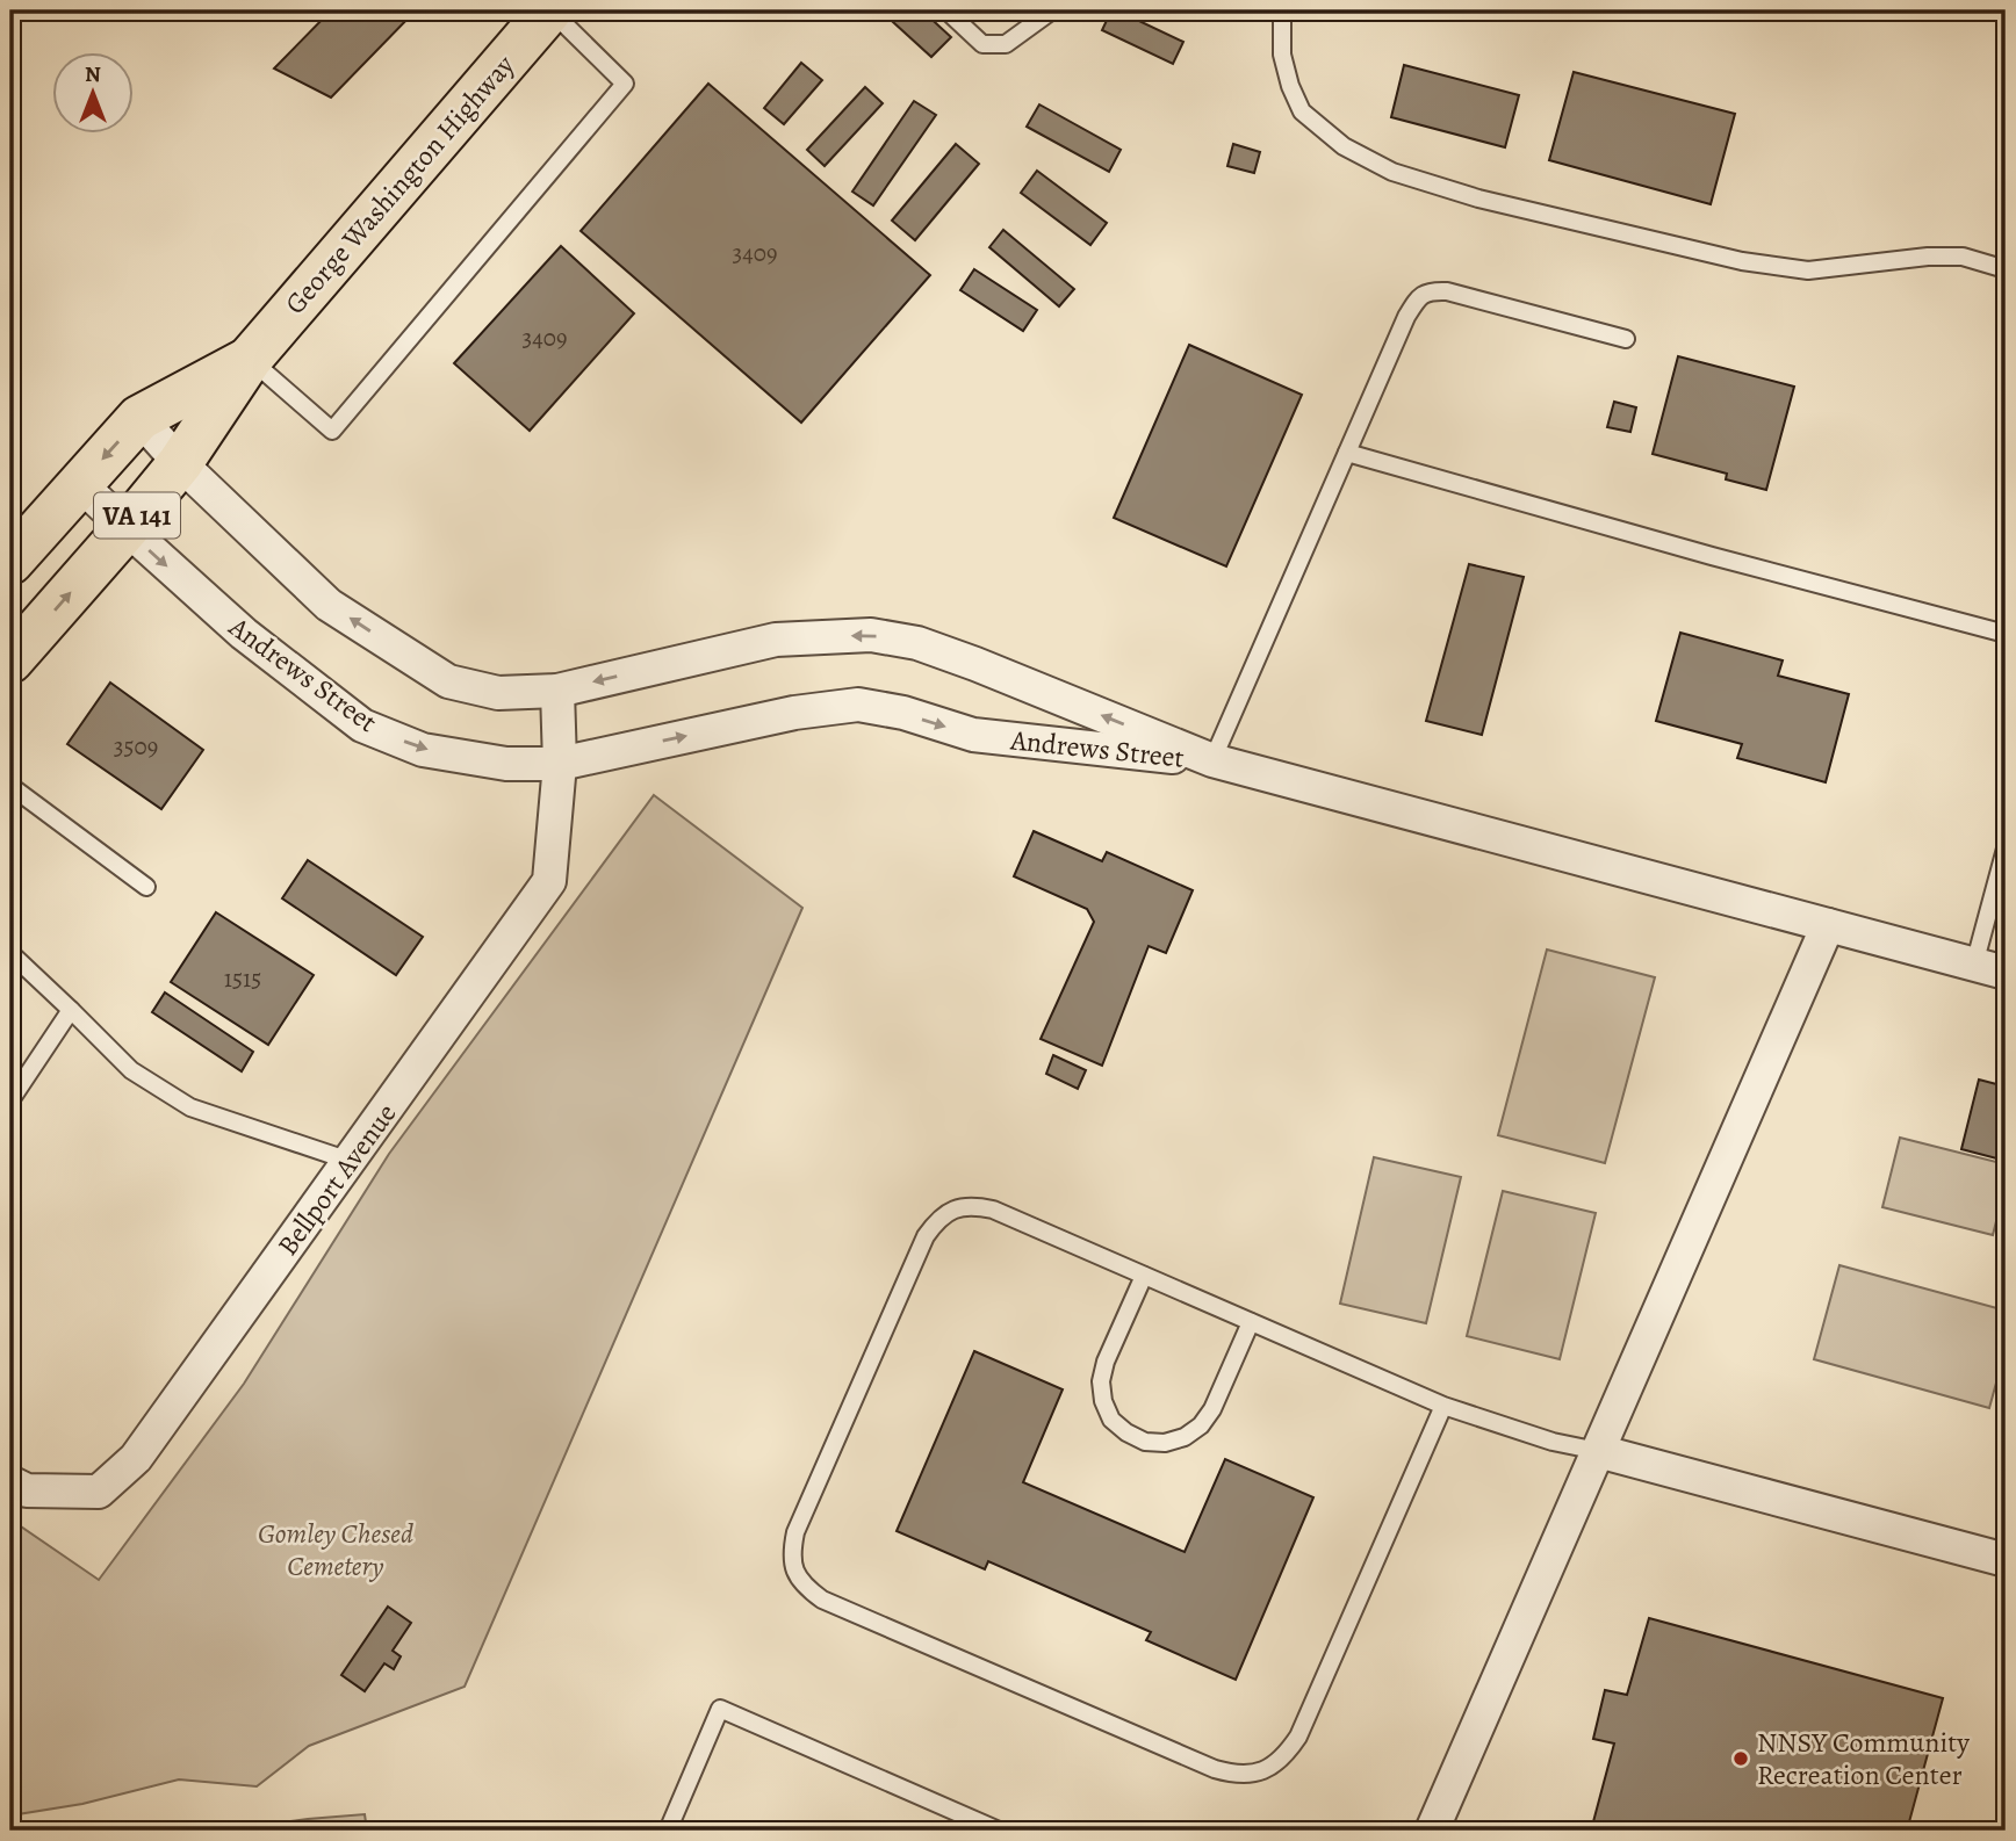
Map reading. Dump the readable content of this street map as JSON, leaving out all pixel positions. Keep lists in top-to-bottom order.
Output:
{
  "streets": {
    "main road": ["George Washington Highway", "VA 141"],
    "street": ["Andrews Street", "Bellport Avenue"]
  },
  "crossings": [
    ["George Washington Highway", "Andrews Street"],
    ["Andrews Street", "Bellport Avenue"]
  ],
  "parks": ["Gomley Chesed Cemetery"],
  "places": ["NNSY Community Recreation Center"],
  "house_numbers": [
    "3409",
    "3409",
    "3509",
    "1515"
  ],
  "north": "top"
}
